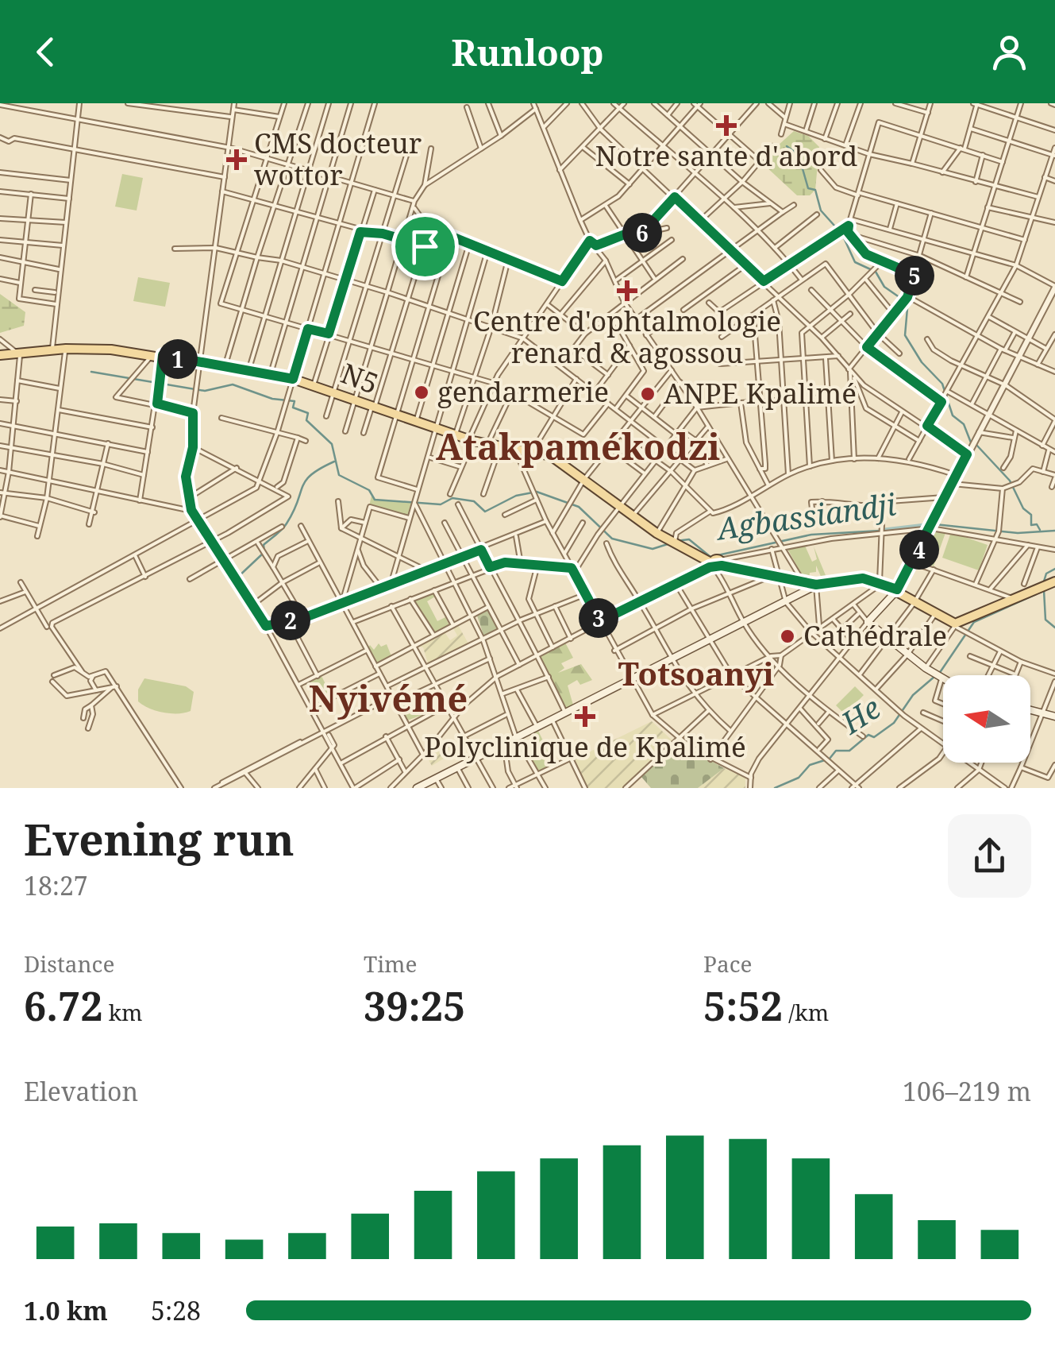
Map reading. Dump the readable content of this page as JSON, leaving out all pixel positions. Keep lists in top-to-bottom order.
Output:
{
  "streets": {
    "main road": ["N5"]
  },
  "districts": ["Atakpamékodzi", "Totsoanyi", "Nyivémé"],
  "water": ["Agbassiandji", "He"],
  "places": {
    "health": [
      "Notre sante d'abord",
      "CMS docteur wottor",
      "Centre d'ophtalmologie renard & agossou",
      "Polyclinique de Kpalimé"
    ],
    "other": ["gendarmerie", "ANPE Kpalimé", "Cathédrale"]
  },
  "north": "left",
  "page": {
    "header": "Runloop",
    "pins": [
      "6",
      "5",
      "1",
      "4",
      "3",
      "2"
    ],
    "heading": ["Evening run", "18:27"],
    "stats": [
      ["Distance", "6.72 km"],
      ["Time", "39:25"],
      ["Pace", "5:52 /km"]
    ],
    "chart": ["Elevation", "106–219 m"],
    "list": [
      {
        "name": "1.0 km",
        "note": "5:28"
      }
    ]
  }
}
